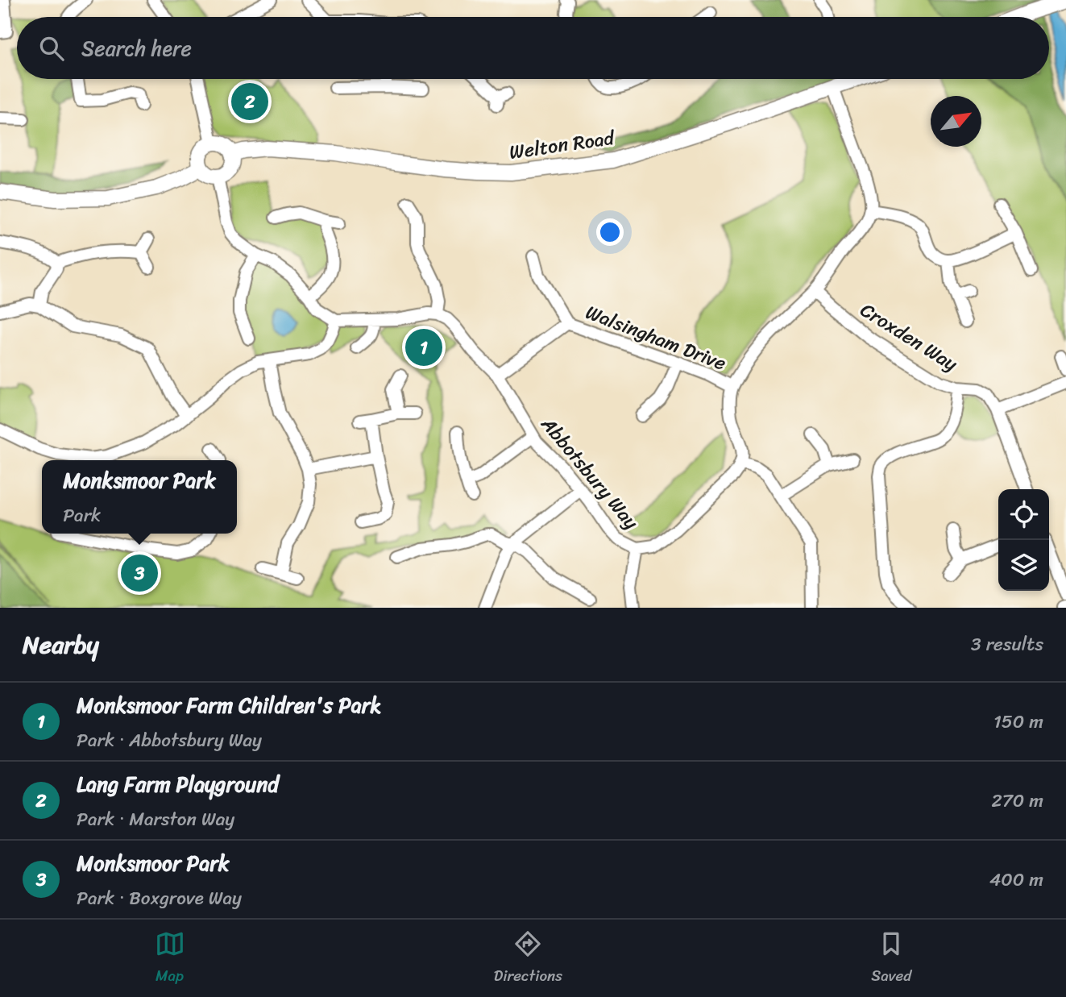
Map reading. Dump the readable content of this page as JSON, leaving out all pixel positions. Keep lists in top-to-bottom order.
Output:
{
  "streets": {
    "street": [
      "Welton Road",
      "Croxden Way",
      "Walsingham Drive",
      "Abbotsbury Way"
    ]
  },
  "crossings": [
    ["Walsingham Drive", "Abbotsbury Way"]
  ],
  "north": "top right",
  "page": {
    "search": "Search here",
    "pins": ["2", "1", "3"],
    "popup": ["Monksmoor Park", "Park"],
    "heading": ["Nearby", "3 results"],
    "list": [
      {
        "mark": "1",
        "name": "Monksmoor Farm Children's Park",
        "note": "Park · Abbotsbury Way",
        "value": "150 m"
      },
      {
        "mark": "2",
        "name": "Lang Farm Playground",
        "note": "Park · Marston Way",
        "value": "270 m"
      },
      {
        "mark": "3",
        "name": "Monksmoor Park",
        "note": "Park · Boxgrove Way",
        "value": "400 m"
      }
    ],
    "nav": ["Map", "Directions", "Saved"]
  }
}
